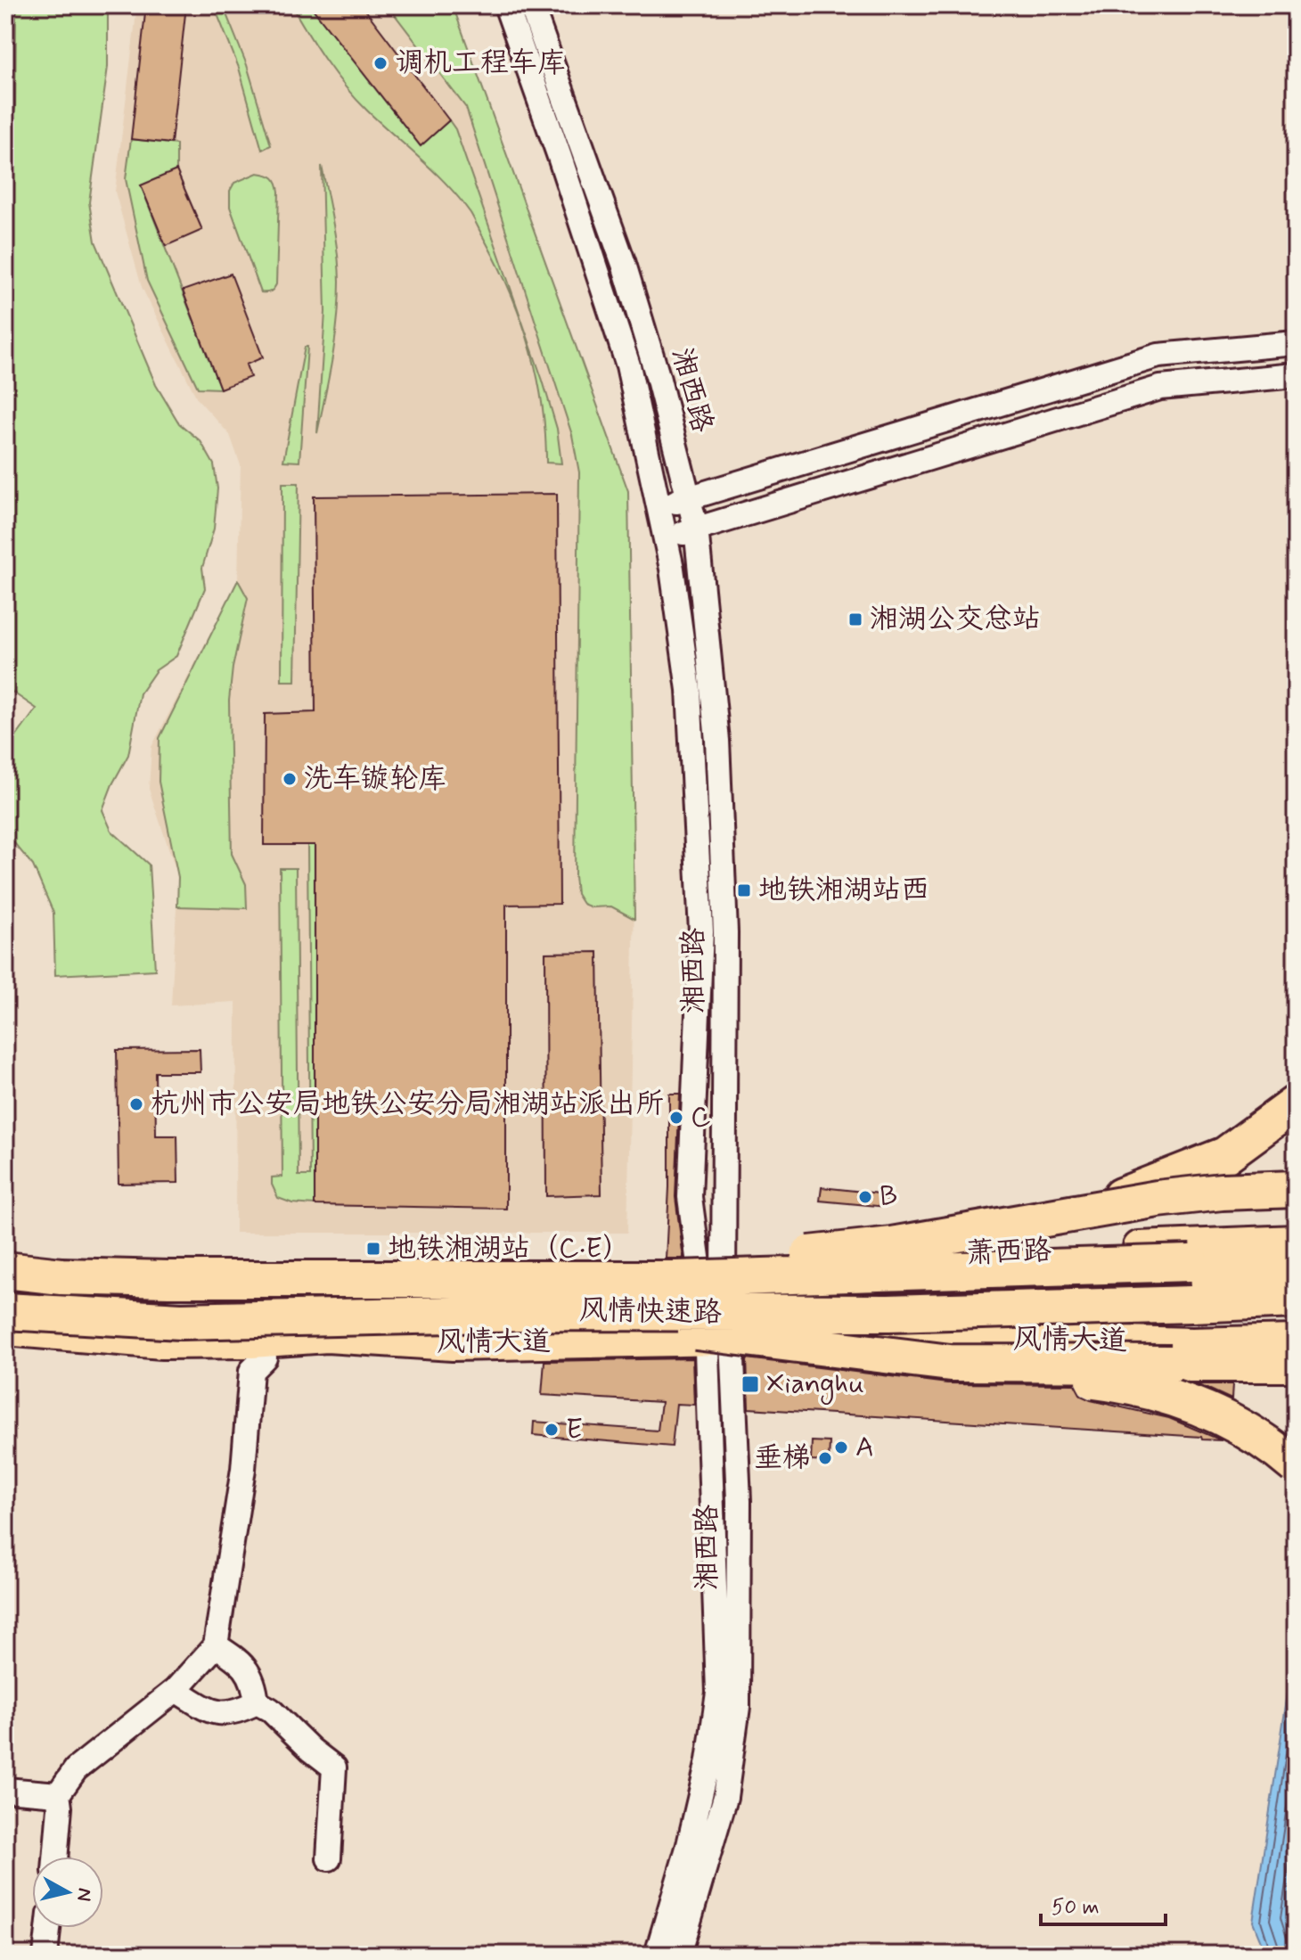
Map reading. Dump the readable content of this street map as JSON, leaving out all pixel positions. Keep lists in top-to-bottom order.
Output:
{
  "streets": {
    "highway": ["风情快速路"],
    "main road": ["萧西路", "风情大道"],
    "street": ["湘西路"]
  },
  "crossings": [
    ["湘西路", "萧西路"],
    ["湘西路", "风情大道"],
    ["萧西路", "风情大道"],
    ["风情快速路", "风情大道"]
  ],
  "places": {
    "other": [
      "调机工程车库",
      "洗车镟轮库",
      "杭州市公安局地铁公安分局湘湖站派出所",
      "C",
      "B",
      "E",
      "A",
      "垂梯"
    ],
    "transit": [
      "湘湖公交总站",
      "地铁湘湖站西",
      "地铁湘湖站（C·E）",
      "Xianghu"
    ]
  },
  "scale_bar": "50 m",
  "north": "right"
}
